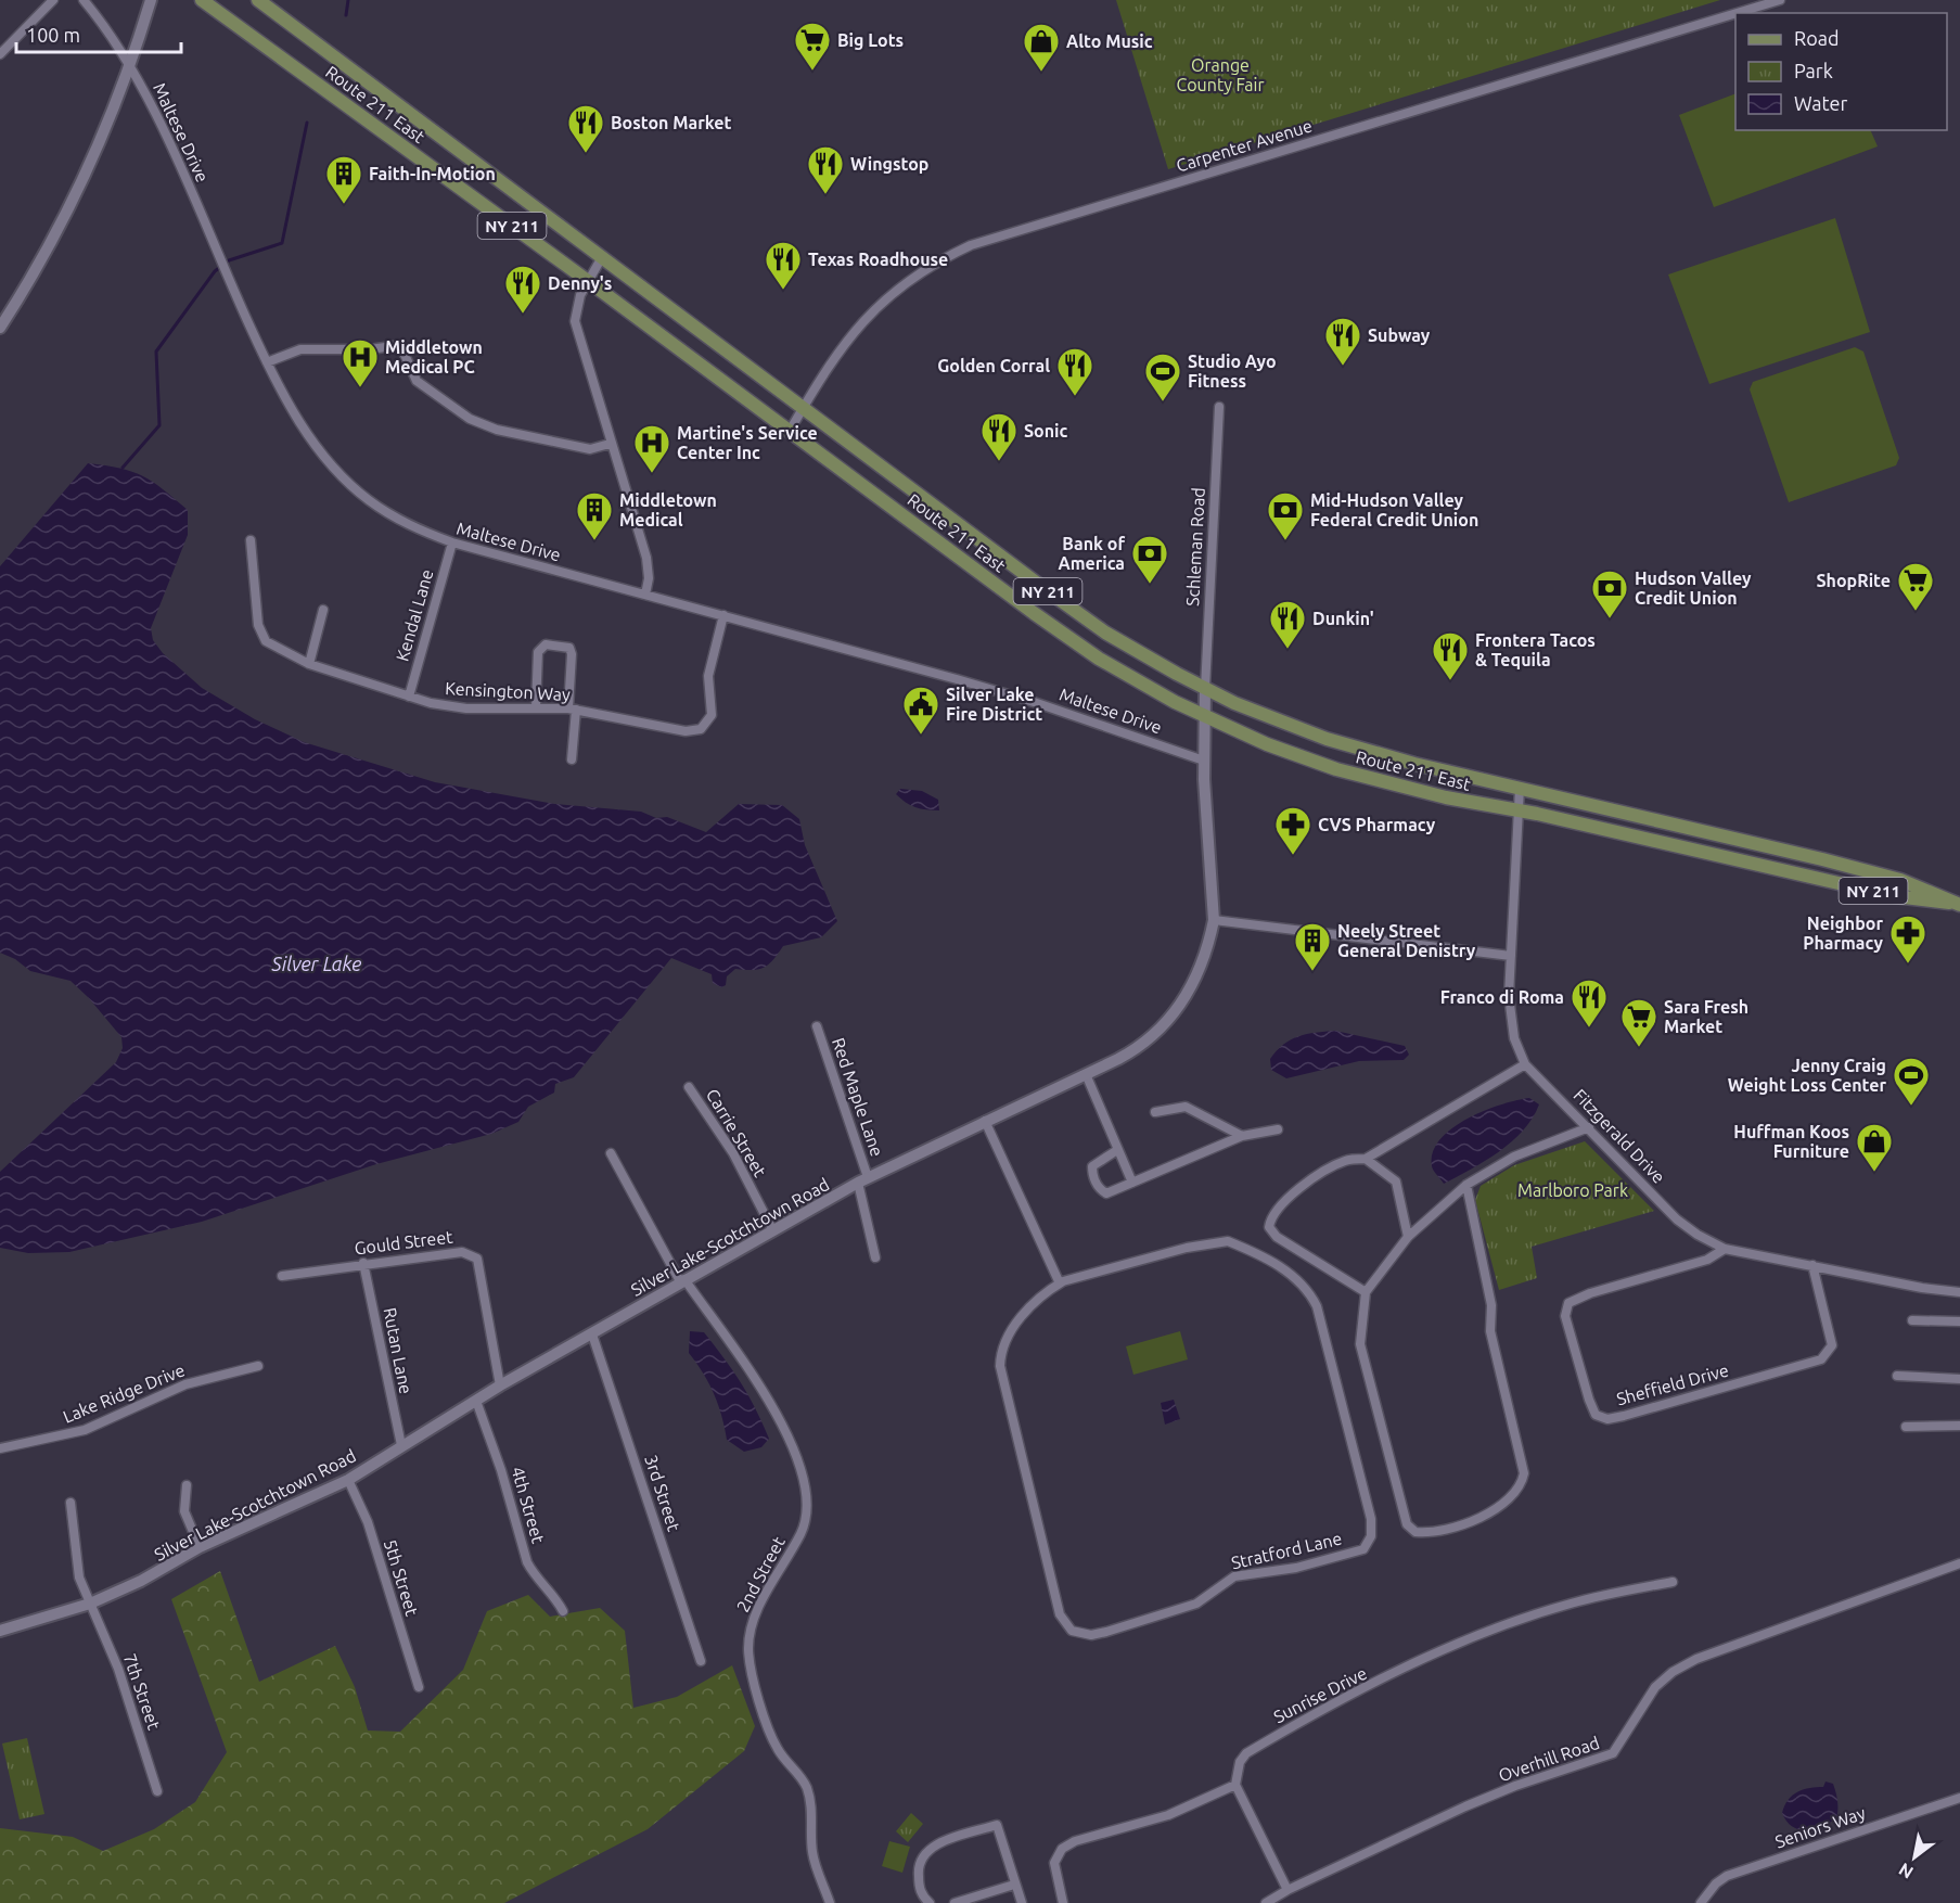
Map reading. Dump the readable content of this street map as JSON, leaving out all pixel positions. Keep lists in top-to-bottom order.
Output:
{
  "streets": {
    "main road": ["Route 211 East", "NY 211"],
    "street": [
      "Maltese Drive",
      "Carpenter Avenue",
      "Schleman Road",
      "Kendal Lane",
      "Kensington Way",
      "Red Maple Lane",
      "Carrie Street",
      "Fitzgerald Drive",
      "Silver Lake-Scotchtown Road",
      "Gould Street",
      "Rutan Lane",
      "Sheffield Drive",
      "Lake Ridge Drive",
      "3rd Street",
      "4th Street",
      "Stratford Lane",
      "2nd Street",
      "5th Street",
      "7th Street",
      "Sunrise Drive",
      "Overhill Road",
      "Seniors Way"
    ]
  },
  "crossings": [
    ["Route 211 East", "Carpenter Avenue"],
    ["Route 211 East", "Schleman Road"],
    ["Route 211 East", "Fitzgerald Drive"],
    ["Route 211 East", "Silver Lake-Scotchtown Road"],
    ["Maltese Drive", "Kendal Lane"],
    ["Maltese Drive", "Kensington Way"],
    ["Maltese Drive", "Silver Lake-Scotchtown Road"],
    ["Schleman Road", "Silver Lake-Scotchtown Road"],
    ["Kendal Lane", "Kensington Way"],
    ["Red Maple Lane", "Silver Lake-Scotchtown Road"],
    ["Carrie Street", "Silver Lake-Scotchtown Road"],
    ["Fitzgerald Drive", "Sheffield Drive"],
    ["Silver Lake-Scotchtown Road", "Gould Street"],
    ["Silver Lake-Scotchtown Road", "Rutan Lane"],
    ["Silver Lake-Scotchtown Road", "3rd Street"],
    ["Silver Lake-Scotchtown Road", "4th Street"],
    ["Silver Lake-Scotchtown Road", "2nd Street"],
    ["Silver Lake-Scotchtown Road", "5th Street"],
    ["Silver Lake-Scotchtown Road", "7th Street"],
    ["Gould Street", "Rutan Lane"]
  ],
  "water": ["Silver Lake"],
  "parks": ["Orange County Fair", "Marlboro Park"],
  "places": {
    "supermarket": ["Big Lots", "ShopRite", "Sara Fresh Market"],
    "shop": ["Alto Music", "Huffman Koos Furniture"],
    "restaurant": [
      "Boston Market",
      "Wingstop",
      "Texas Roadhouse",
      "Denny's",
      "Subway",
      "Golden Corral",
      "Sonic",
      "Dunkin'",
      "Frontera Tacos & Tequila",
      "Franco di Roma"
    ],
    "building": ["Faith-In-Motion", "Middletown Medical", "Neely Street General Denistry"],
    "hospital": ["Middletown Medical PC", "Martine's Service Center Inc"],
    "sports": ["Studio Ayo Fitness", "Jenny Craig Weight Loss Center"],
    "bank": ["Mid-Hudson Valley Federal Credit Union", "Bank of America", "Hudson Valley Credit Union"],
    "public building": ["Silver Lake Fire District"],
    "pharmacy": ["CVS Pharmacy", "Neighbor Pharmacy"]
  },
  "legend": ["Road", "Park", "Water"],
  "scale_bar": "100 m",
  "north": "bottom left"
}
